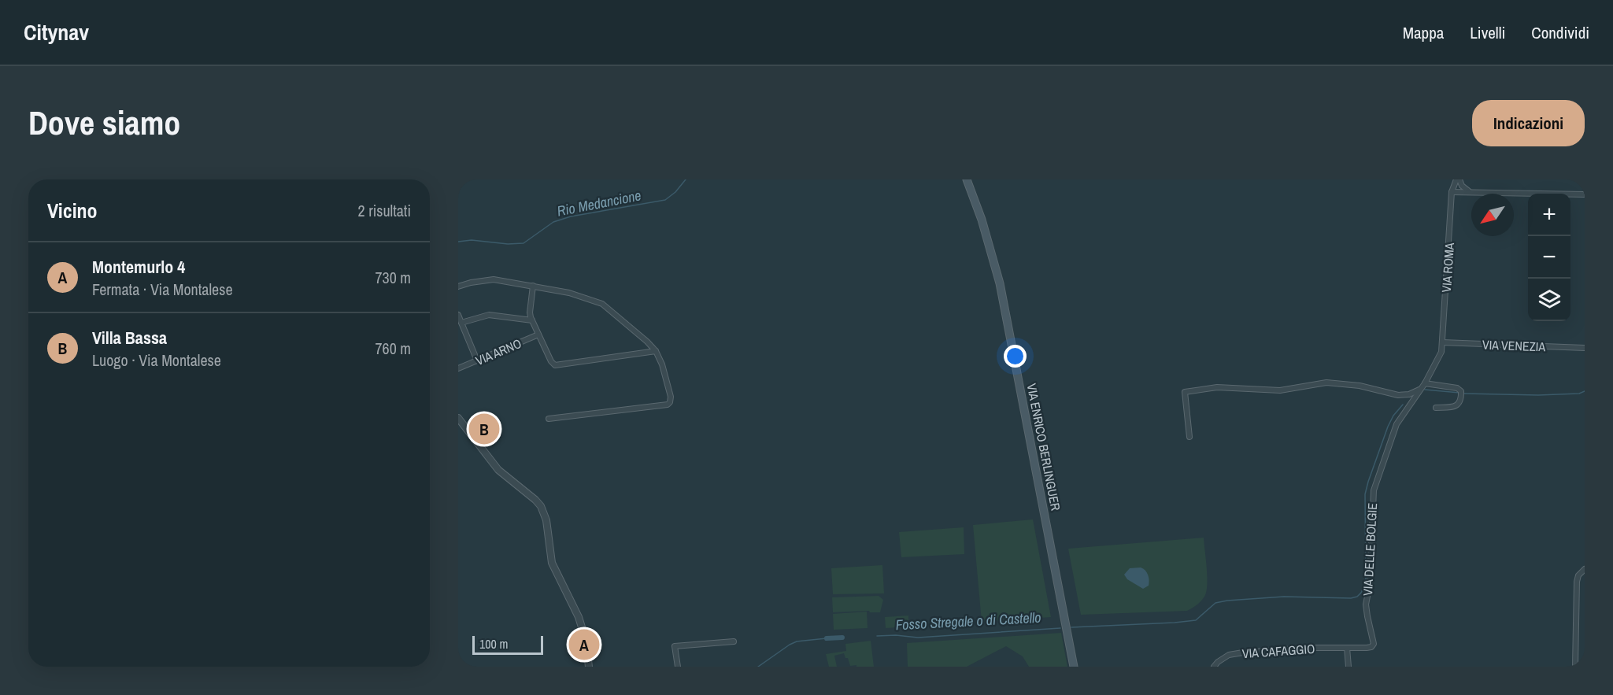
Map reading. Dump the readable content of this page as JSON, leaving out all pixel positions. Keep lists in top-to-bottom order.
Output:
{
  "streets": {
    "main road": ["VIA ENRICO BERLINGUER"],
    "street": [
      "VIA ROMA",
      "VIA VENEZIA",
      "VIA ARNO",
      "VIA DELLE BOLGIE",
      "VIA CAFAGGIO"
    ]
  },
  "crossings": [
    ["VIA ROMA", "VIA VENEZIA"],
    ["VIA ROMA", "VIA DELLE BOLGIE"],
    ["VIA DELLE BOLGIE", "VIA CAFAGGIO"]
  ],
  "water": ["Rio Medancione", "Fosso Stregale o di Castello"],
  "scale_bar": "100 m",
  "north": "bottom left",
  "page": {
    "header": "Citynav",
    "nav": ["Mappa", "Livelli", "Condividi"],
    "buttons": "Indicazioni",
    "title": "Dove siamo",
    "heading": ["Vicino", "2 risultati"],
    "map_buttons": ["+", "−"],
    "list": [
      {
        "mark": "A",
        "name": "Montemurlo 4",
        "note": "Fermata · Via Montalese",
        "value": "730 m"
      },
      {
        "mark": "B",
        "name": "Villa Bassa",
        "note": "Luogo · Via Montalese",
        "value": "760 m"
      }
    ],
    "pins": ["B", "A"],
    "scale": "100 m"
  }
}
